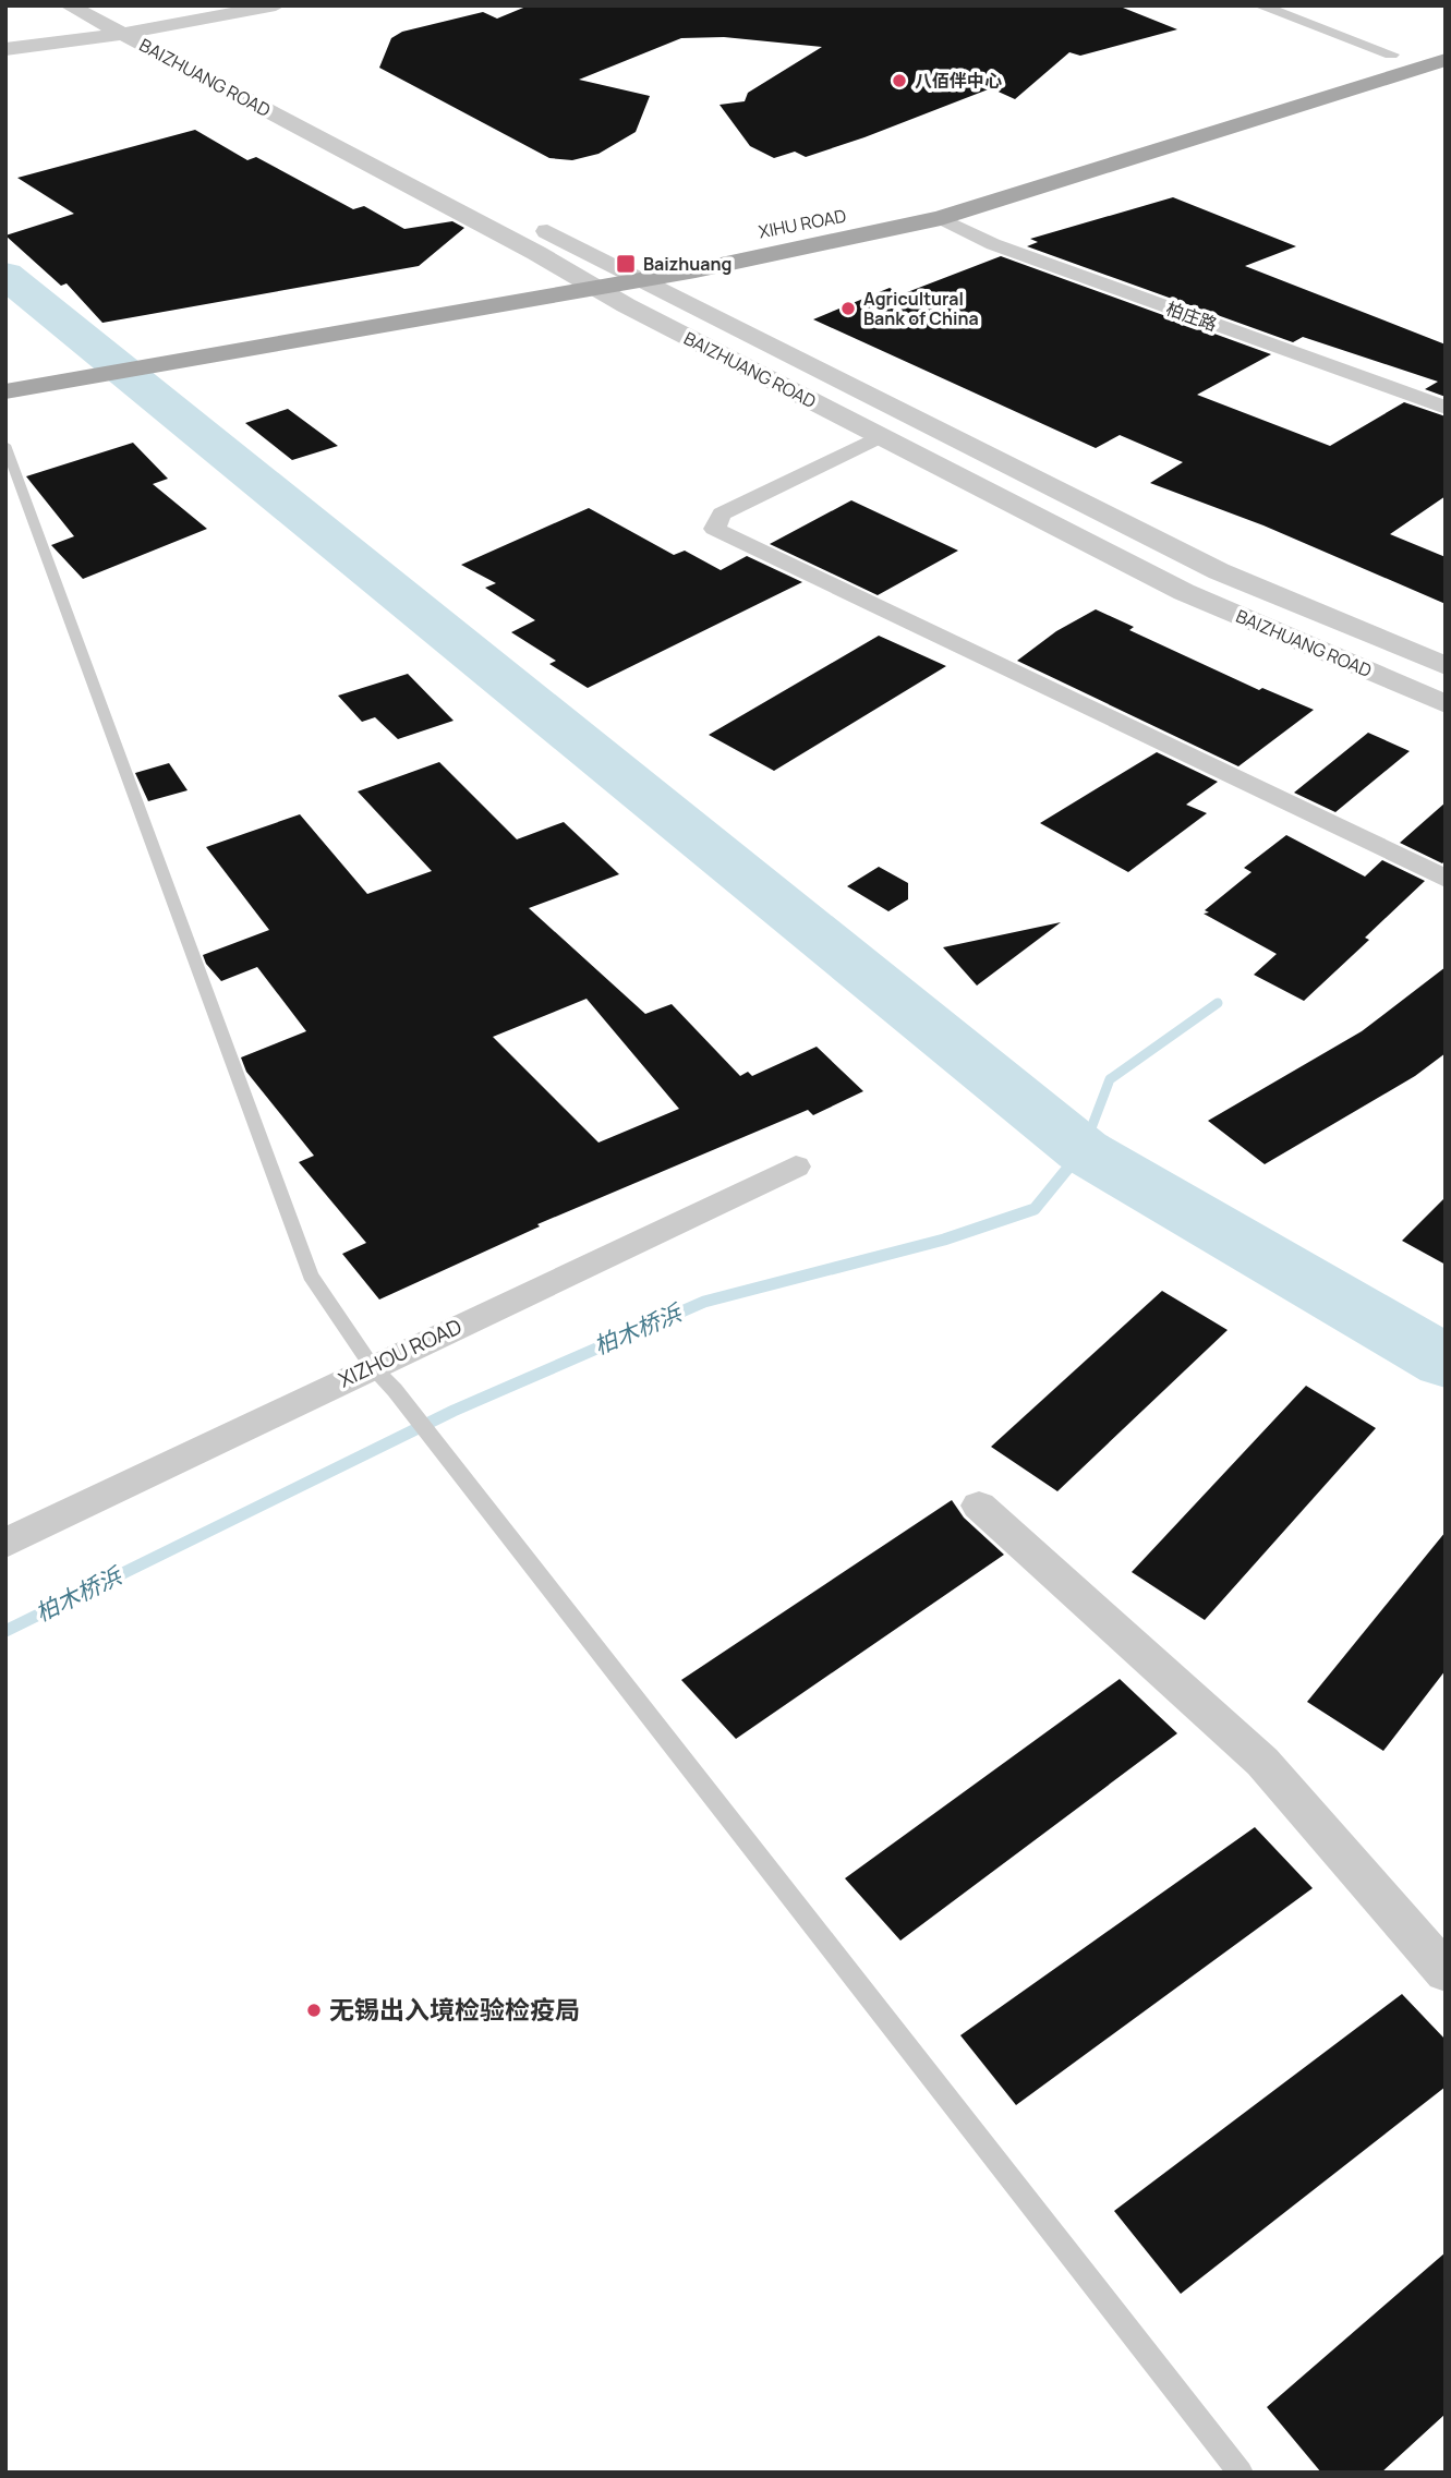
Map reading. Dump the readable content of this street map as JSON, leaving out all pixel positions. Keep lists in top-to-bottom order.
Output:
{
  "streets": {
    "main road": ["XIHU ROAD"],
    "street": ["BAIZHUANG ROAD", "柏庄路", "XIZHOU ROAD"]
  },
  "crossings": [
    ["BAIZHUANG ROAD", "XIHU ROAD"],
    ["XIHU ROAD", "柏庄路"]
  ],
  "water": ["柏木桥浜"],
  "places": {
    "other": ["八佰伴中心", "Agricultural Bank of China", "无锡出入境检验检疫局"],
    "transit": ["Baizhuang"]
  }
}
